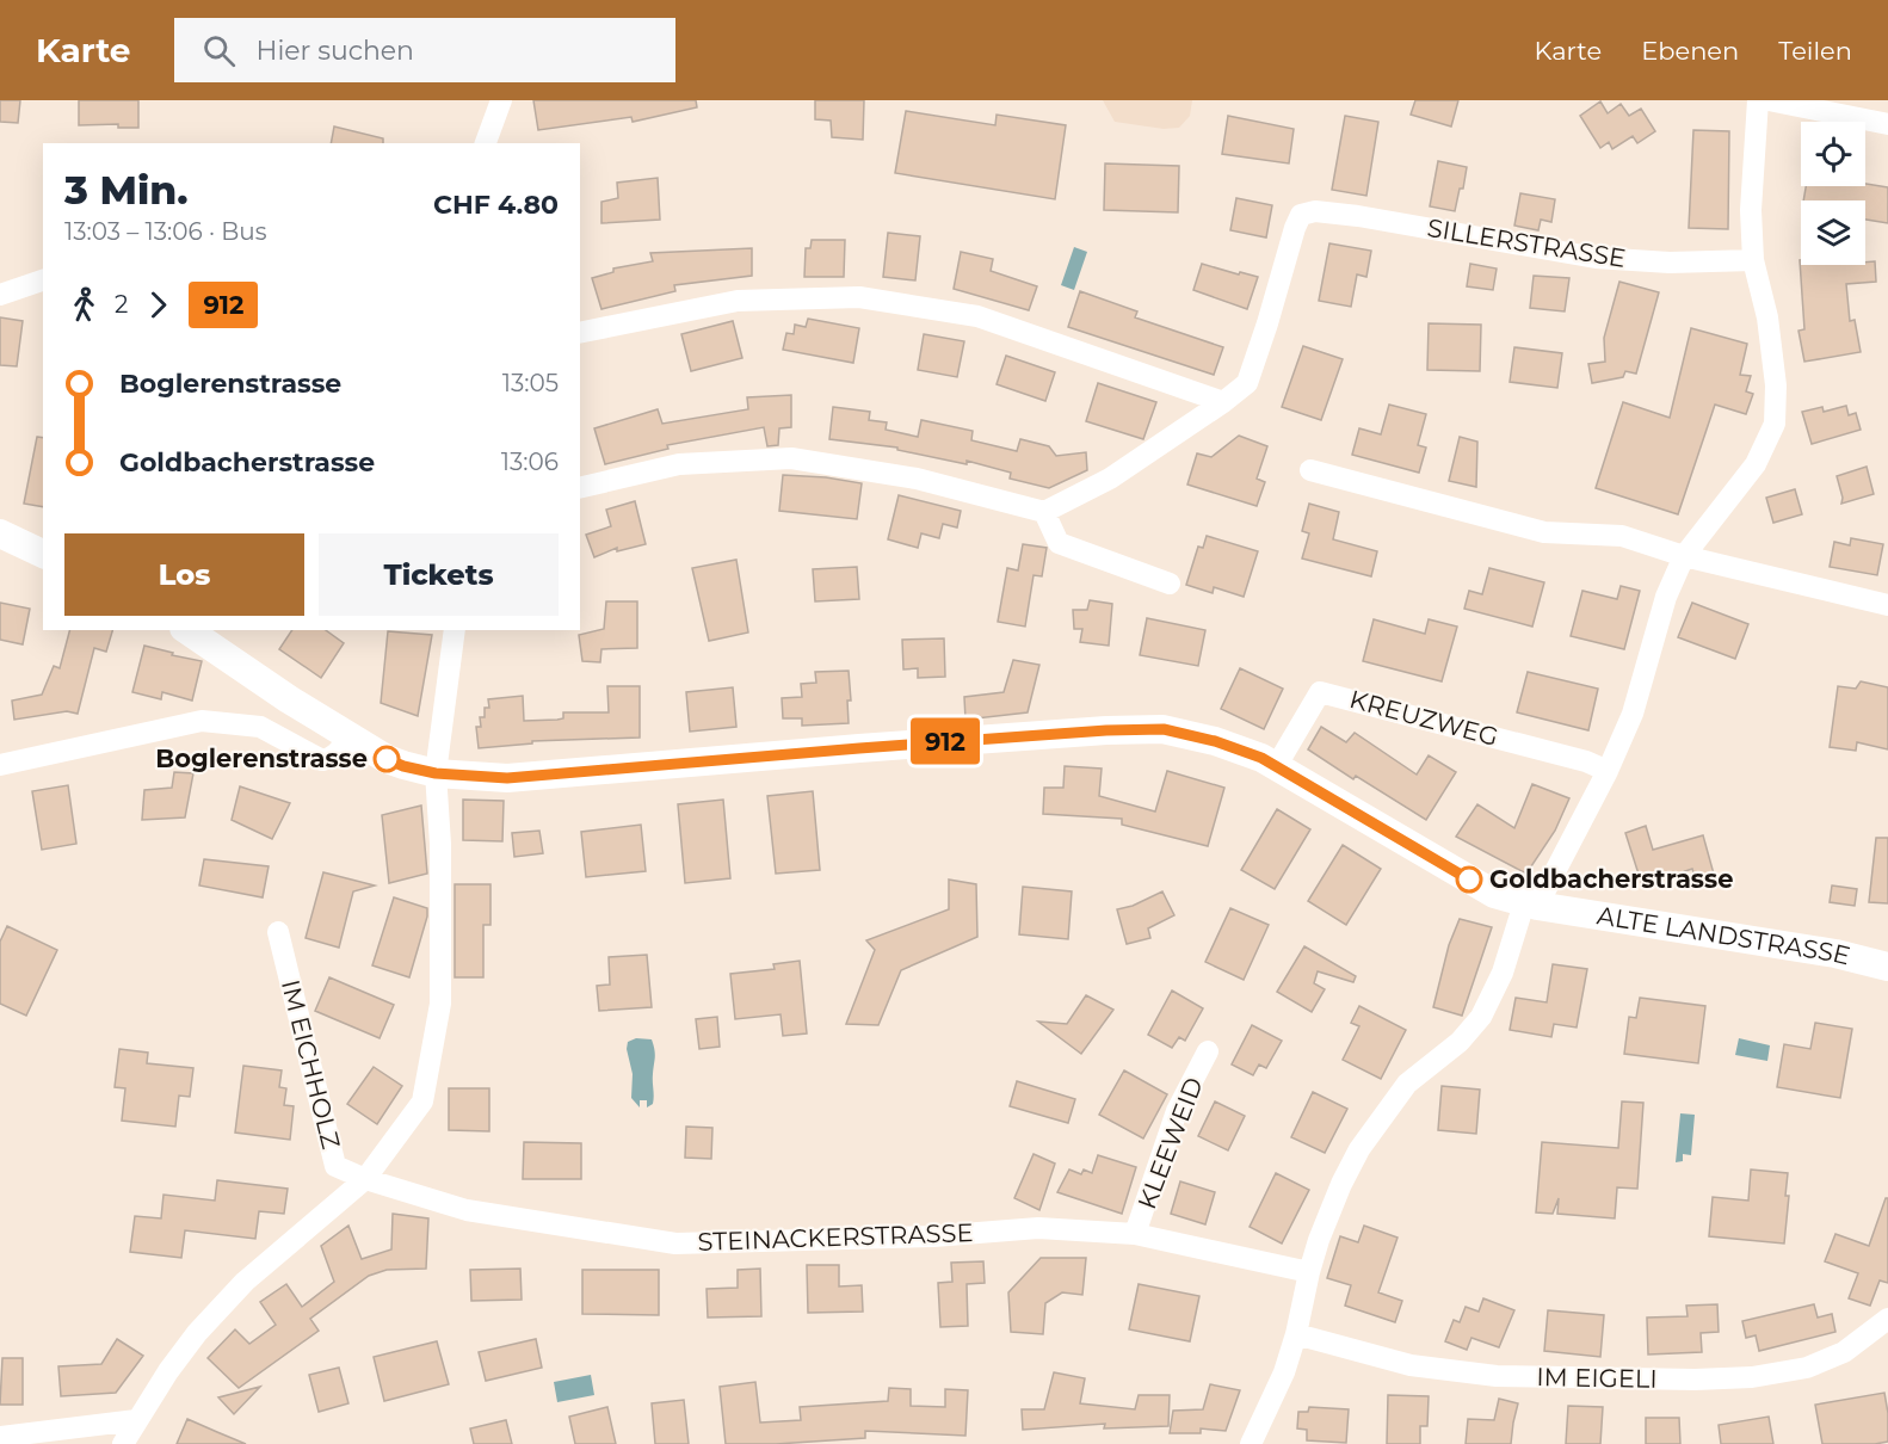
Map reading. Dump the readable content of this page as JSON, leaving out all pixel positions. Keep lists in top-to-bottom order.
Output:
{
  "streets": {
    "main road": ["ALTE LANDSTRASSE"],
    "street": [
      "SILLERSTRASSE",
      "KREUZWEG",
      "IM EICHHOLZ",
      "KLEEWEID",
      "STEINACKERSTRASSE",
      "IM EIGELI"
    ]
  },
  "crossings": [
    ["KREUZWEG", "ALTE LANDSTRASSE"],
    ["IM EICHHOLZ", "STEINACKERSTRASSE"],
    ["KLEEWEID", "STEINACKERSTRASSE"]
  ],
  "places": ["Boglerenstrasse", "Goldbacherstrasse"],
  "lines": ["bus line 912"],
  "page": {
    "header": "Karte",
    "search": "Hier suchen",
    "nav": ["Karte", "Ebenen", "Teilen"],
    "on_map": "912",
    "heading": ["3 Min.", "13:03 – 13:06 · Bus", "CHF 4.80"],
    "legs": ["2", "912"],
    "list": [
      {
        "name": "Boglerenstrasse",
        "value": "13:05"
      },
      {
        "name": "Goldbacherstrasse",
        "value": "13:06"
      }
    ],
    "buttons": ["Los", "Tickets"]
  }
}
